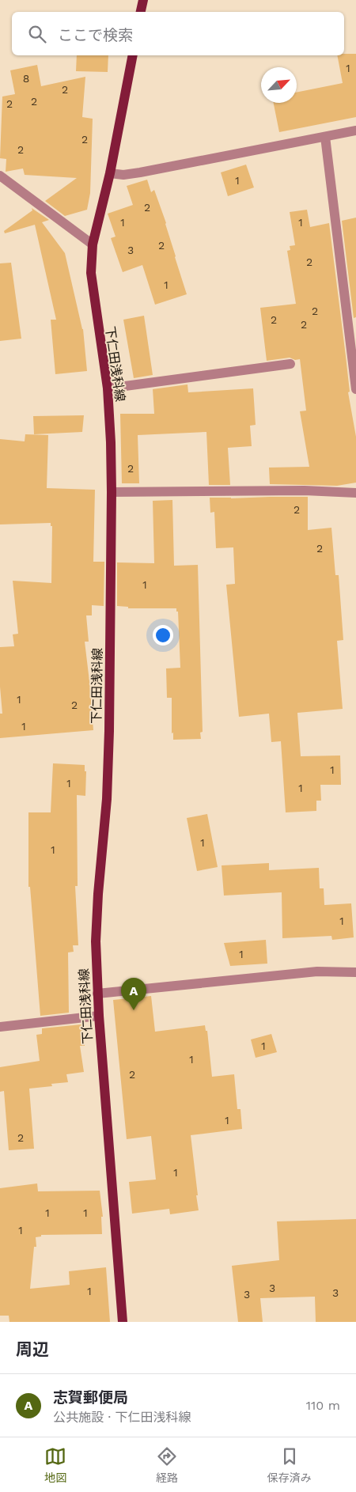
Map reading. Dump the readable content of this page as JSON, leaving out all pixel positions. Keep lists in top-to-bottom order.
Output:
{
  "streets": {
    "main road": ["下仁田浅科線"]
  },
  "house_numbers": [
    "1",
    "8",
    "2",
    "2",
    "2",
    "2",
    "2",
    "1",
    "2",
    "1",
    "1",
    "2",
    "3",
    "2",
    "1",
    "2",
    "2",
    "2",
    "2",
    "2",
    "2",
    "1",
    "1",
    "2",
    "1",
    "1",
    "1",
    "1",
    "1",
    "1",
    "1",
    "1",
    "1",
    "1",
    "2",
    "1",
    "2",
    "1",
    "1",
    "1",
    "1",
    "3",
    "1",
    "3",
    "3"
  ],
  "north": "top right",
  "page": {
    "search": "ここで検索",
    "pins": "A",
    "heading": "周辺",
    "list": [
      {
        "mark": "A",
        "name": "志賀郵便局",
        "note": "公共施設 · 下仁田浅科線",
        "value": "110 m"
      }
    ],
    "nav": ["地図", "経路", "保存済み"]
  }
}
